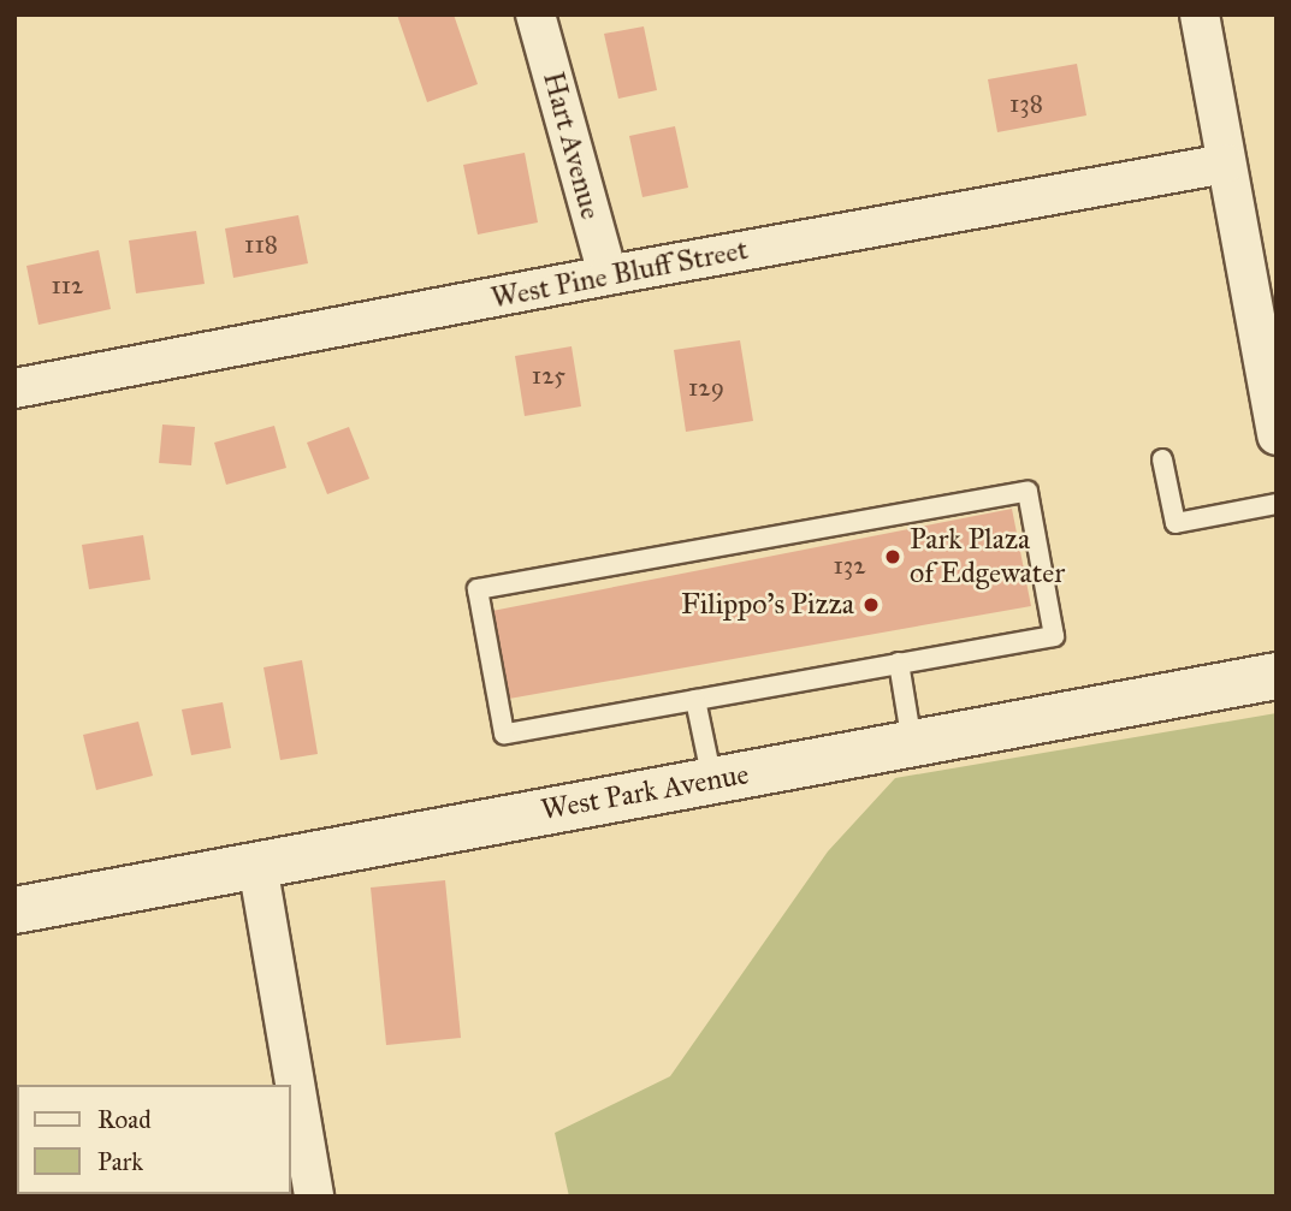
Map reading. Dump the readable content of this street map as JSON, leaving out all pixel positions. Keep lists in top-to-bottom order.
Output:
{
  "streets": {
    "street": ["Hart Avenue", "West Pine Bluff Street", "West Park Avenue"]
  },
  "crossings": [
    ["Hart Avenue", "West Pine Bluff Street"]
  ],
  "places": ["Park Plaza of Edgewater", "Filippo's Pizza"],
  "house_numbers": [
    "138",
    "118",
    "112",
    "125",
    "129",
    "132"
  ],
  "legend": ["Road", "Park"]
}
